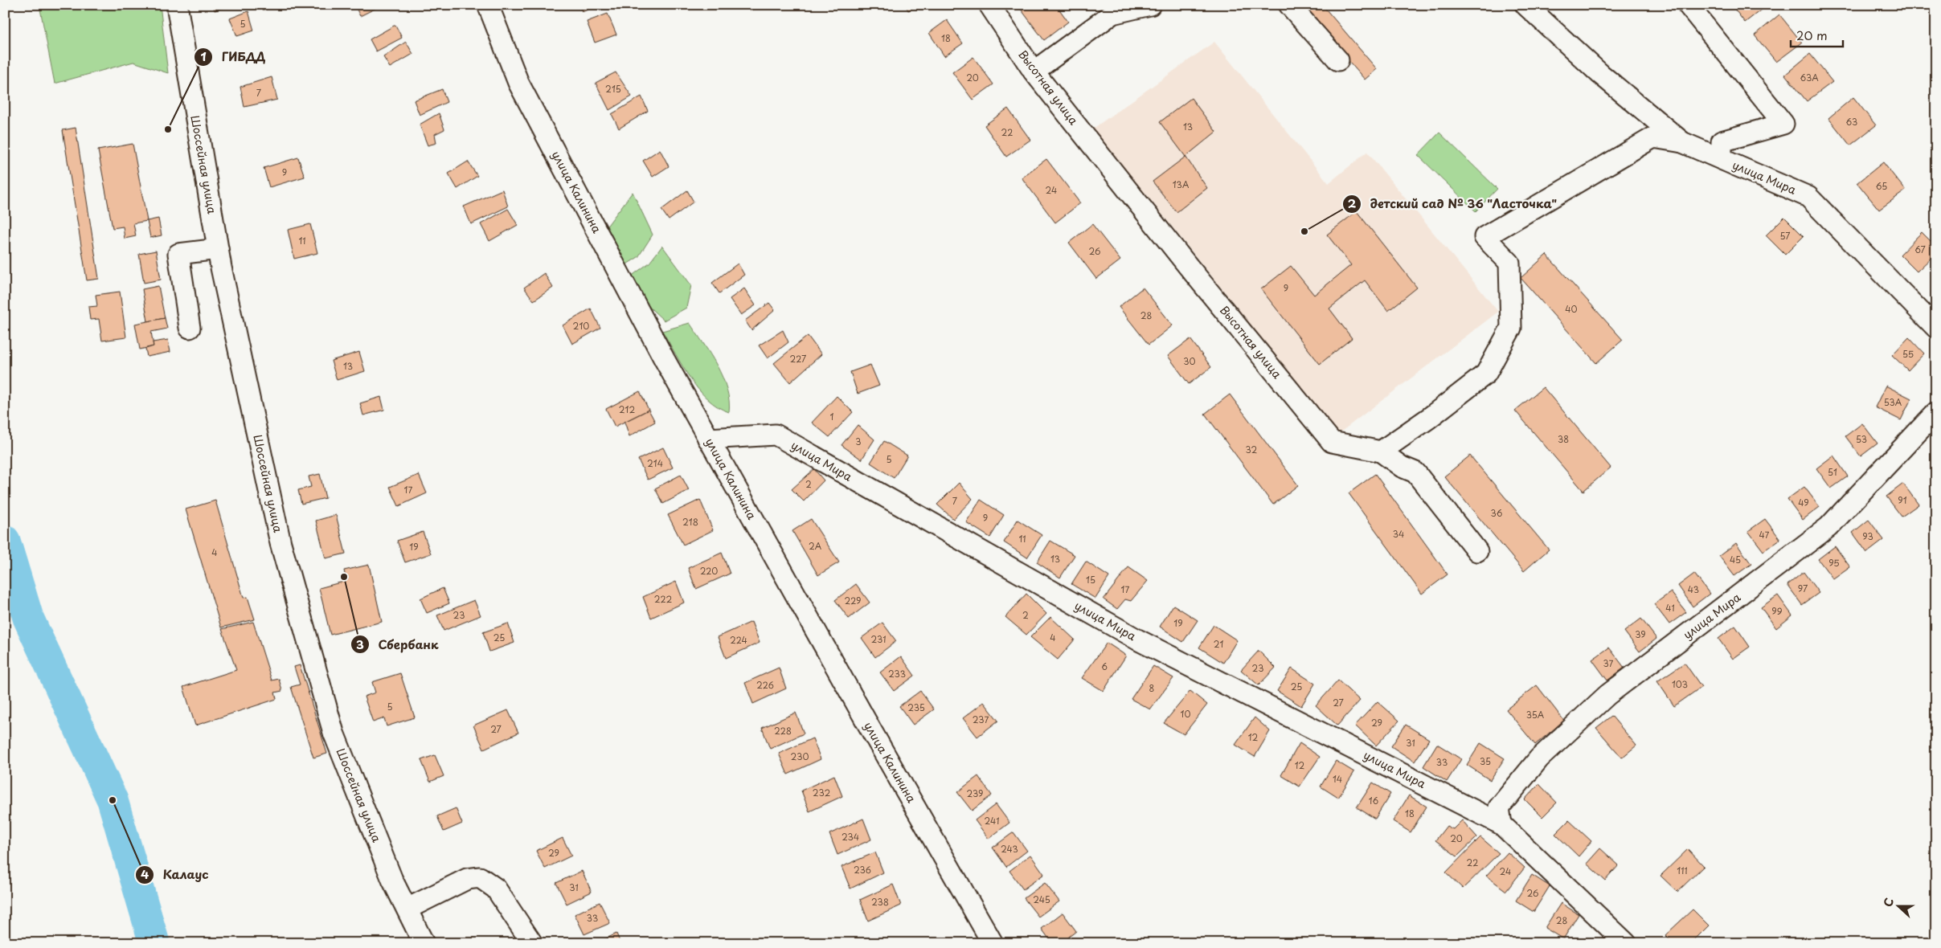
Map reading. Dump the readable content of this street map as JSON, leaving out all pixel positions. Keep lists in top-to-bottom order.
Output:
{
  "streets": {
    "street": [
      "Высотная улица",
      "Шоссейная улица",
      "улица Мира",
      "улица Калинина"
    ]
  },
  "crossings": [
    ["улица Мира", "улица Калинина"]
  ],
  "places": [
    "ГИБДД",
    "детский сад № 36 \"Ласточка\"",
    "Сбербанк",
    "Калаус"
  ],
  "house_numbers": [
    "5",
    "18",
    "20",
    "63А",
    "215",
    "7",
    "63",
    "13",
    "22",
    "9",
    "13А",
    "65",
    "24",
    "57",
    "11",
    "67",
    "26",
    "9",
    "40",
    "28",
    "210",
    "55",
    "227",
    "30",
    "13",
    "53А",
    "212",
    "1",
    "38",
    "53",
    "3",
    "32",
    "5",
    "214",
    "51",
    "2",
    "17",
    "91",
    "7",
    "49",
    "36",
    "9",
    "218",
    "34",
    "47",
    "93",
    "11",
    "2А",
    "19",
    "4",
    "13",
    "45",
    "95",
    "220",
    "15",
    "97",
    "17",
    "43",
    "222",
    "229",
    "41",
    "99",
    "23",
    "2",
    "19",
    "39",
    "25",
    "4",
    "231",
    "224",
    "21",
    "37",
    "6",
    "23",
    "233",
    "103",
    "226",
    "25",
    "8",
    "27",
    "5",
    "235",
    "10",
    "35А",
    "237",
    "29",
    "27",
    "228",
    "12",
    "31",
    "230",
    "35",
    "33",
    "12",
    "14",
    "232",
    "239",
    "16",
    "18",
    "241",
    "234",
    "20",
    "243",
    "29",
    "22",
    "236",
    "111",
    "24",
    "31",
    "26",
    "245",
    "238",
    "33",
    "28"
  ],
  "scale_bar": "20 m",
  "north": "left"
}
